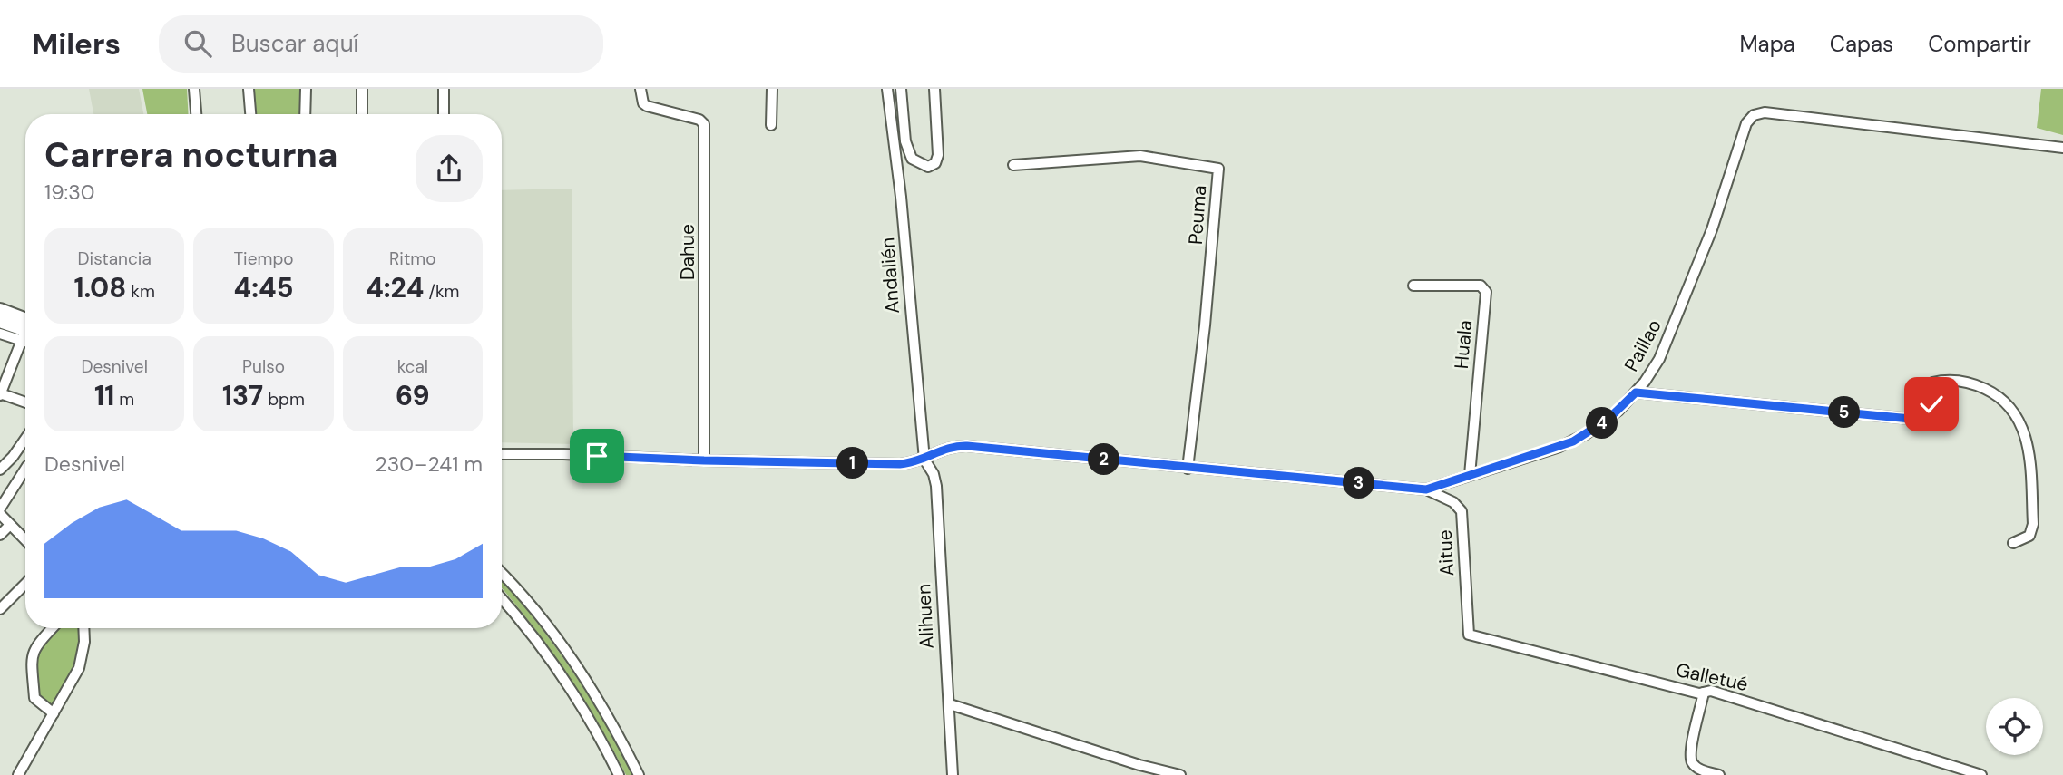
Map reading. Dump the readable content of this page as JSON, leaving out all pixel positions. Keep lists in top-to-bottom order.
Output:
{
  "streets": {
    "street": [
      "Peuma",
      "Dahue",
      "Andalién",
      "Huala",
      "Paillao",
      "Aitue",
      "Alihuen",
      "Galletué"
    ]
  },
  "crossings": [
    ["Peuma", "Paillao"],
    ["Dahue", "Paillao"],
    ["Andalién", "Paillao"],
    ["Andalién", "Alihuen"],
    ["Huala", "Paillao"],
    ["Paillao", "Aitue"],
    ["Paillao", "Alihuen"],
    ["Aitue", "Galletué"]
  ],
  "page": {
    "header": "Milers",
    "search": "Buscar aquí",
    "nav": ["Mapa", "Capas", "Compartir"],
    "heading": ["Carrera nocturna", "19:30"],
    "stats": [
      ["Distancia", "1.08 km"],
      ["Tiempo", "4:45"],
      ["Ritmo", "4:24 /km"],
      ["Desnivel", "11 m"],
      ["Pulso", "137 bpm"],
      ["kcal", "69"]
    ],
    "pins": [
      "5",
      "4",
      "2",
      "1",
      "3"
    ],
    "chart": ["Desnivel", "230–241 m"]
  }
}
